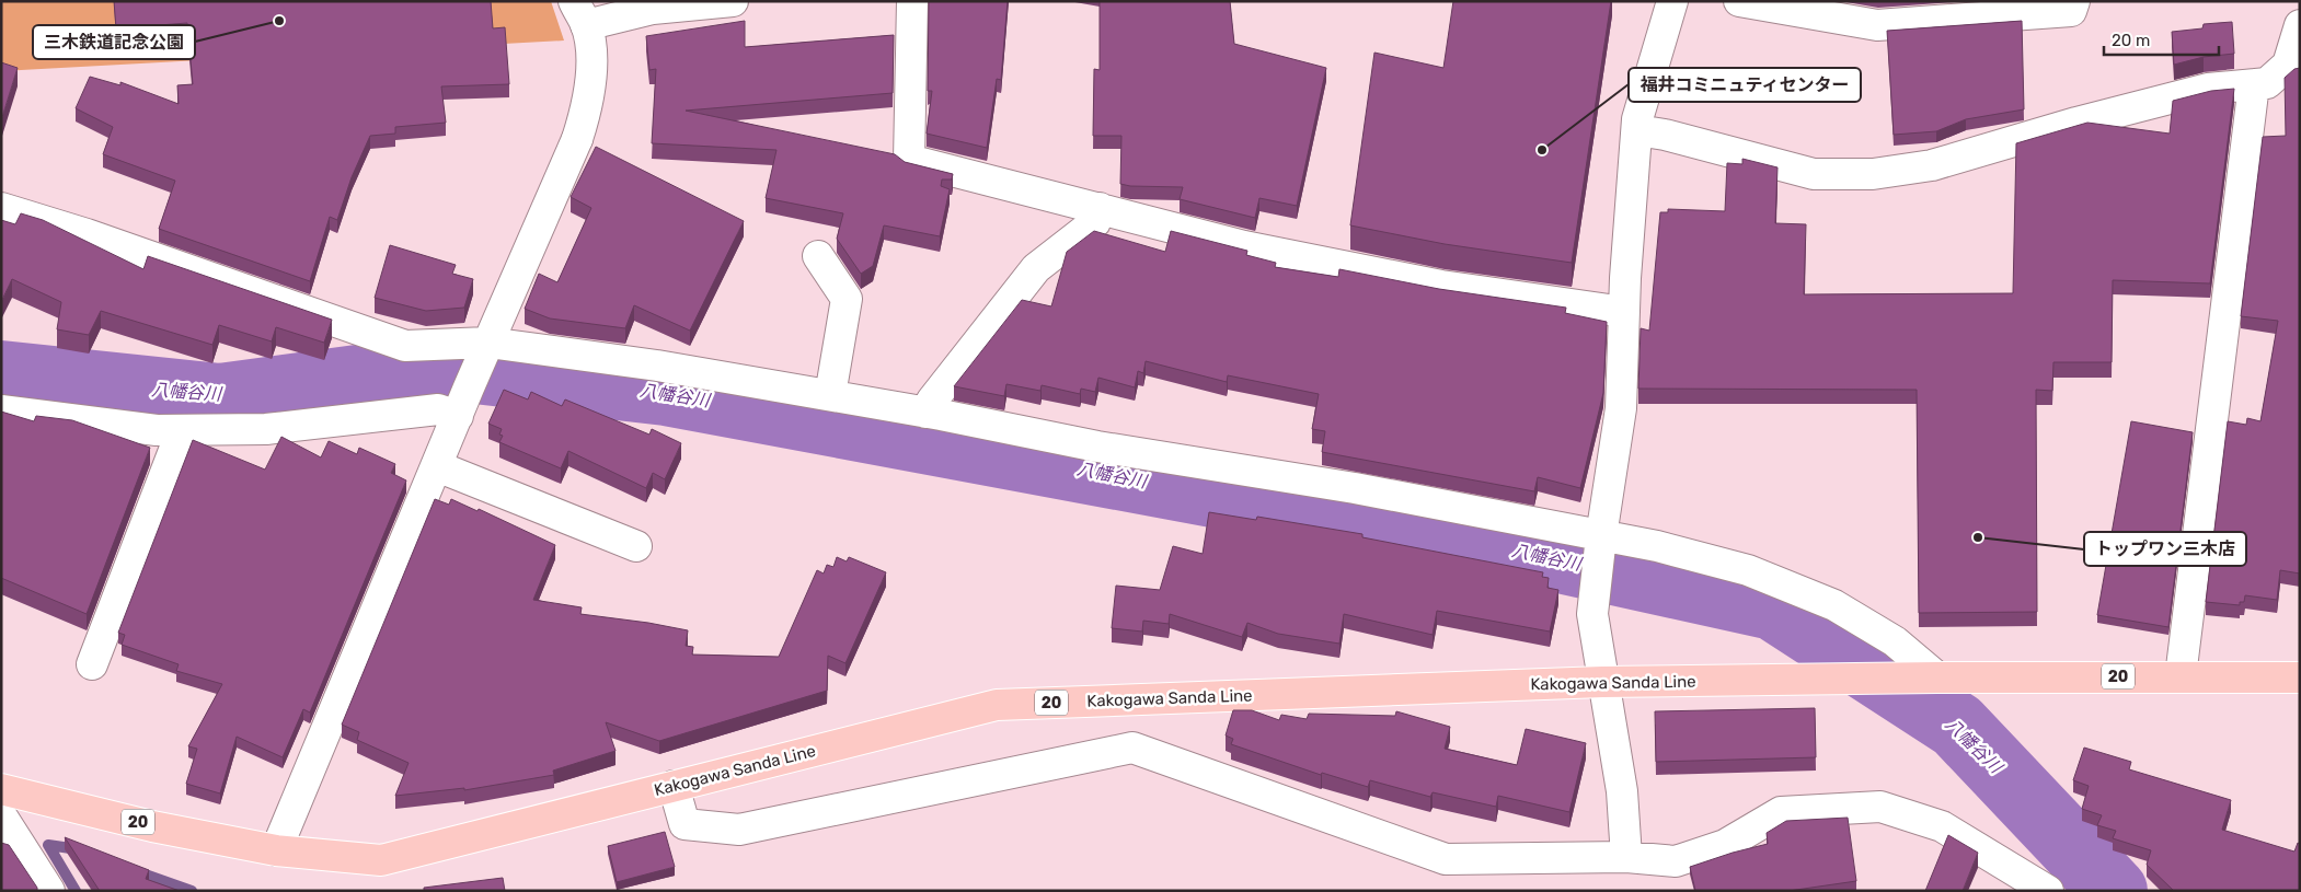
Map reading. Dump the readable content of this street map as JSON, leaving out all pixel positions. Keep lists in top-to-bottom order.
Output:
{
  "streets": {
    "main road": ["20", "Kakogawa Sanda Line"]
  },
  "water": ["八幡谷川"],
  "places": ["三木鉄道記念公園", "福井コミニュティセンター", "トップワン三木店"],
  "scale_bar": "20 m"
}
